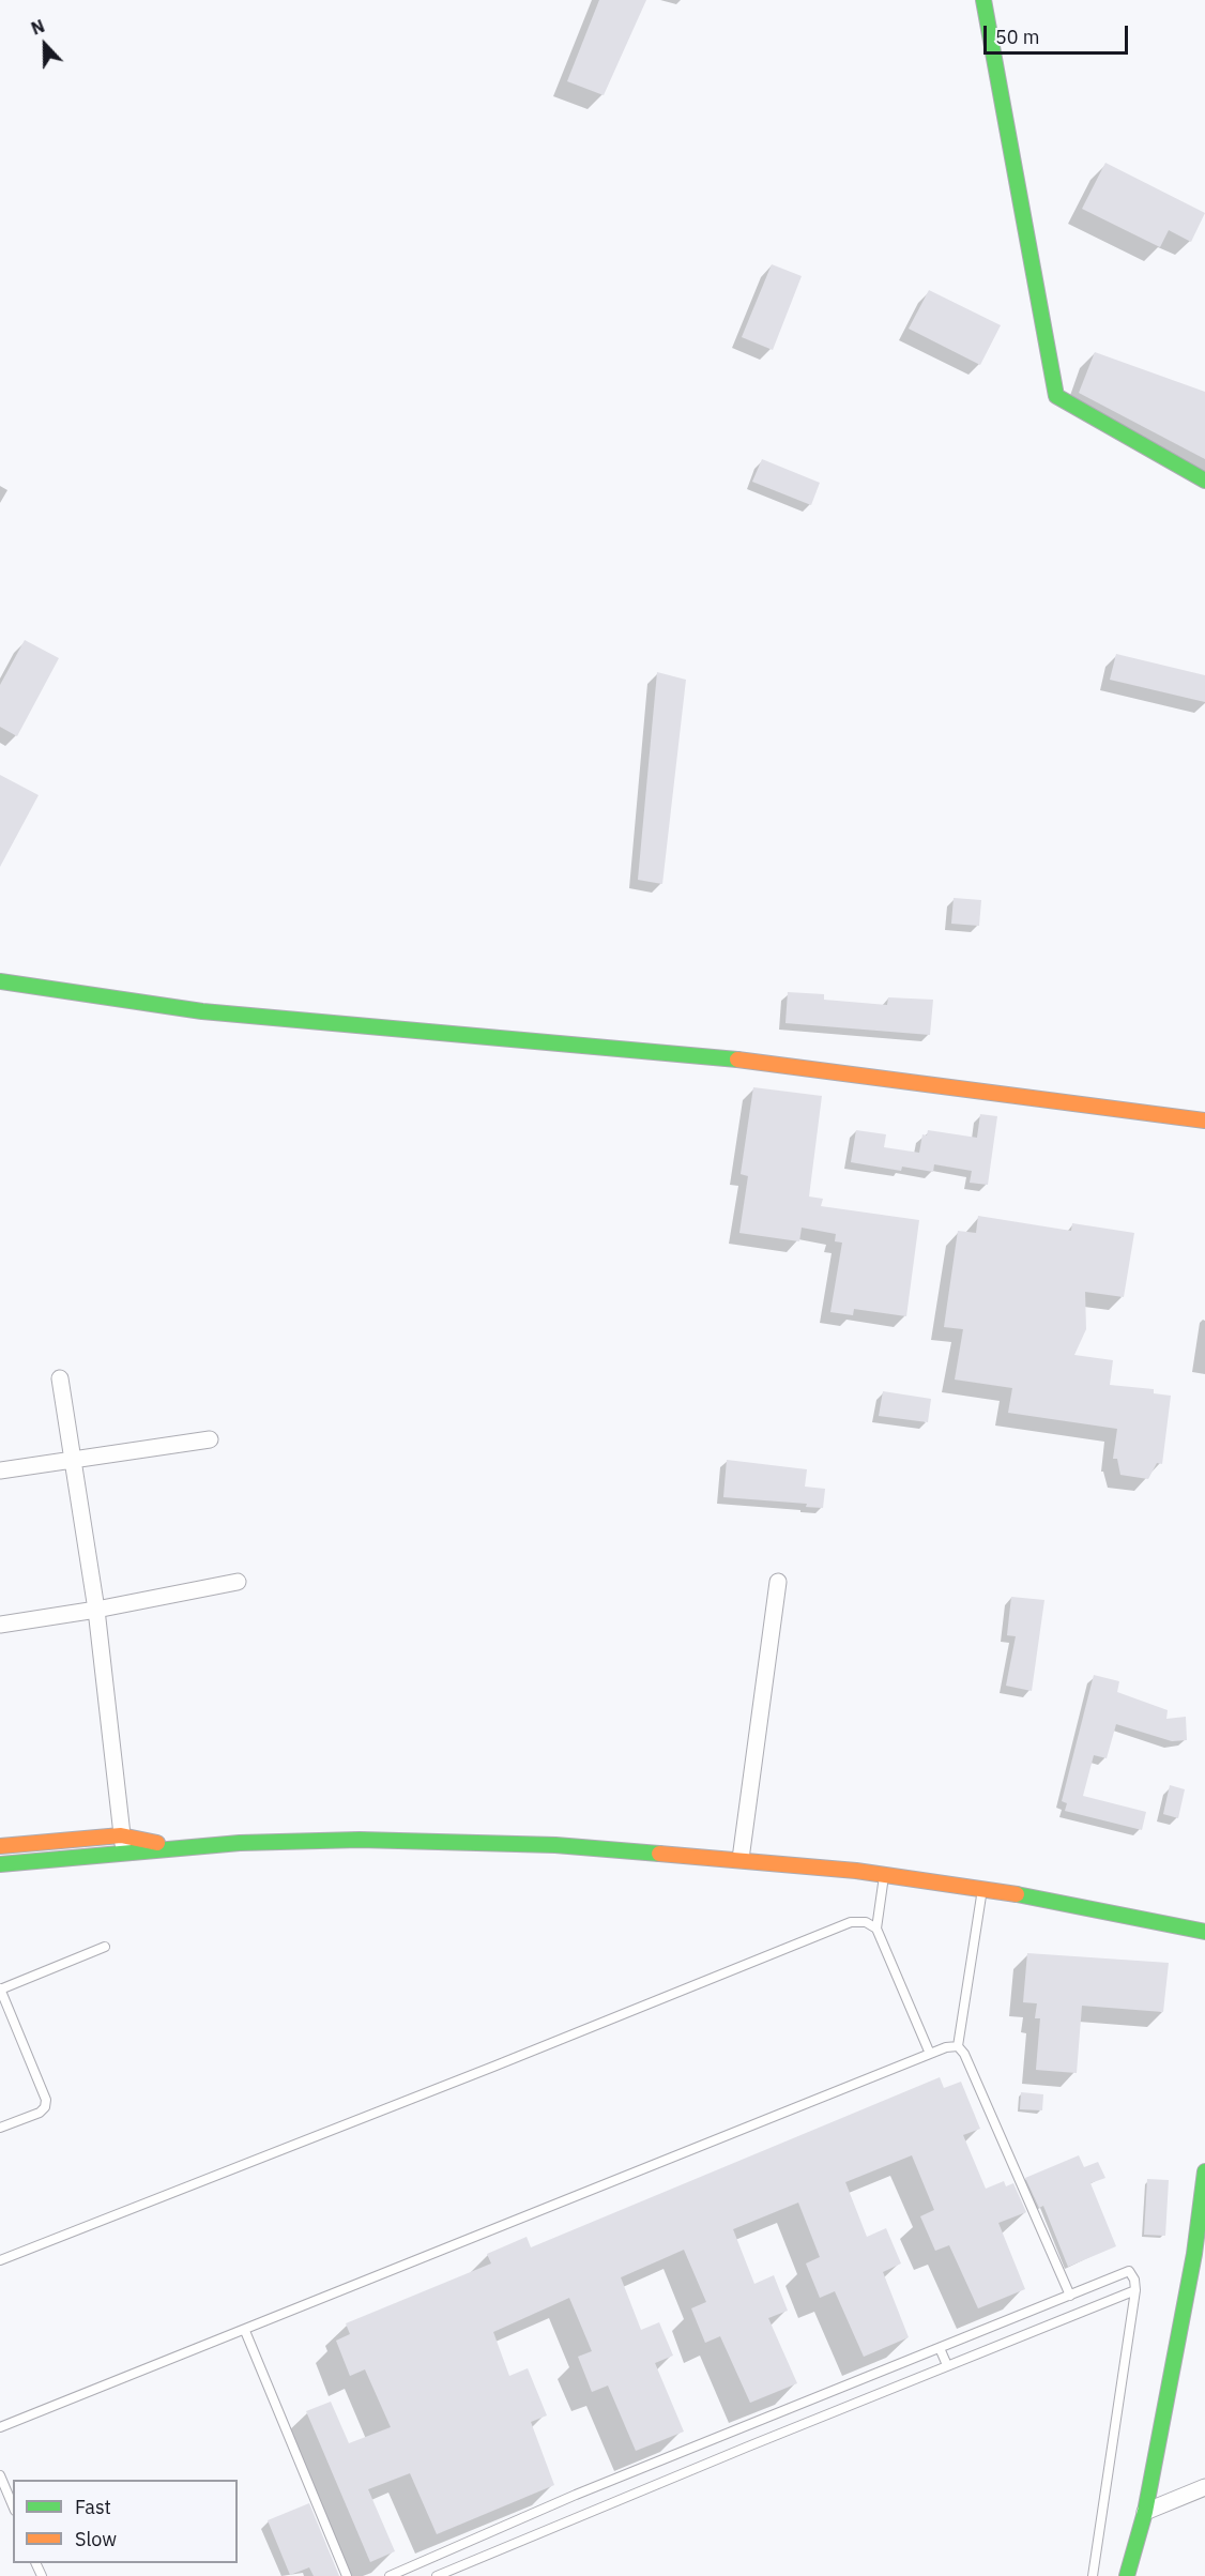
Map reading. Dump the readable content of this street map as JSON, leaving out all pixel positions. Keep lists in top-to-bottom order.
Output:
{
  "legend": ["Fast", "Slow"],
  "scale_bar": "50 m",
  "north": "top"
}
